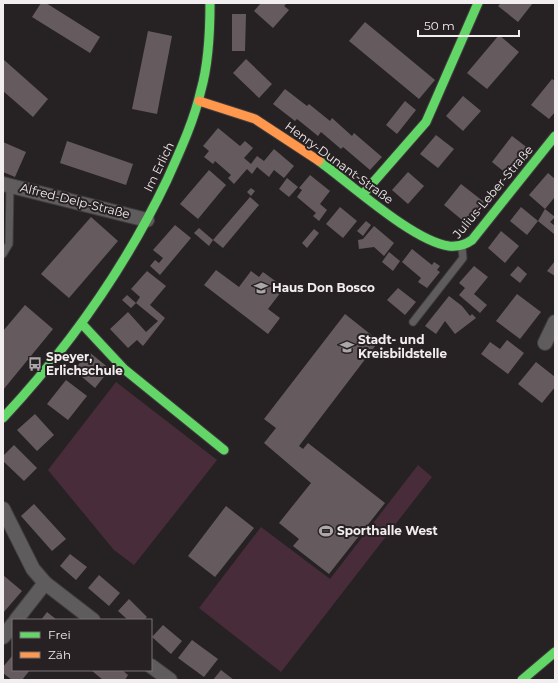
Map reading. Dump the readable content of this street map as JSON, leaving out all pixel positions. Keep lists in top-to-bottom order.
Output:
{
  "streets": {
    "main road": ["Henry-Dunant-Straße", "Im Erlich", "Julius-Leber-Straße"],
    "street": ["Alfred-Delp-Straße"]
  },
  "crossings": [
    ["Henry-Dunant-Straße", "Im Erlich"],
    ["Henry-Dunant-Straße", "Julius-Leber-Straße"],
    ["Im Erlich", "Alfred-Delp-Straße"]
  ],
  "places": {
    "school or university": ["Haus Don Bosco", "Stadt- und Kreisbildstelle"],
    "bus stop": ["Speyer, Erlichschule"],
    "sports": ["Sporthalle West"]
  },
  "legend": ["Frei", "Zäh"],
  "scale_bar": "50 m"
}
